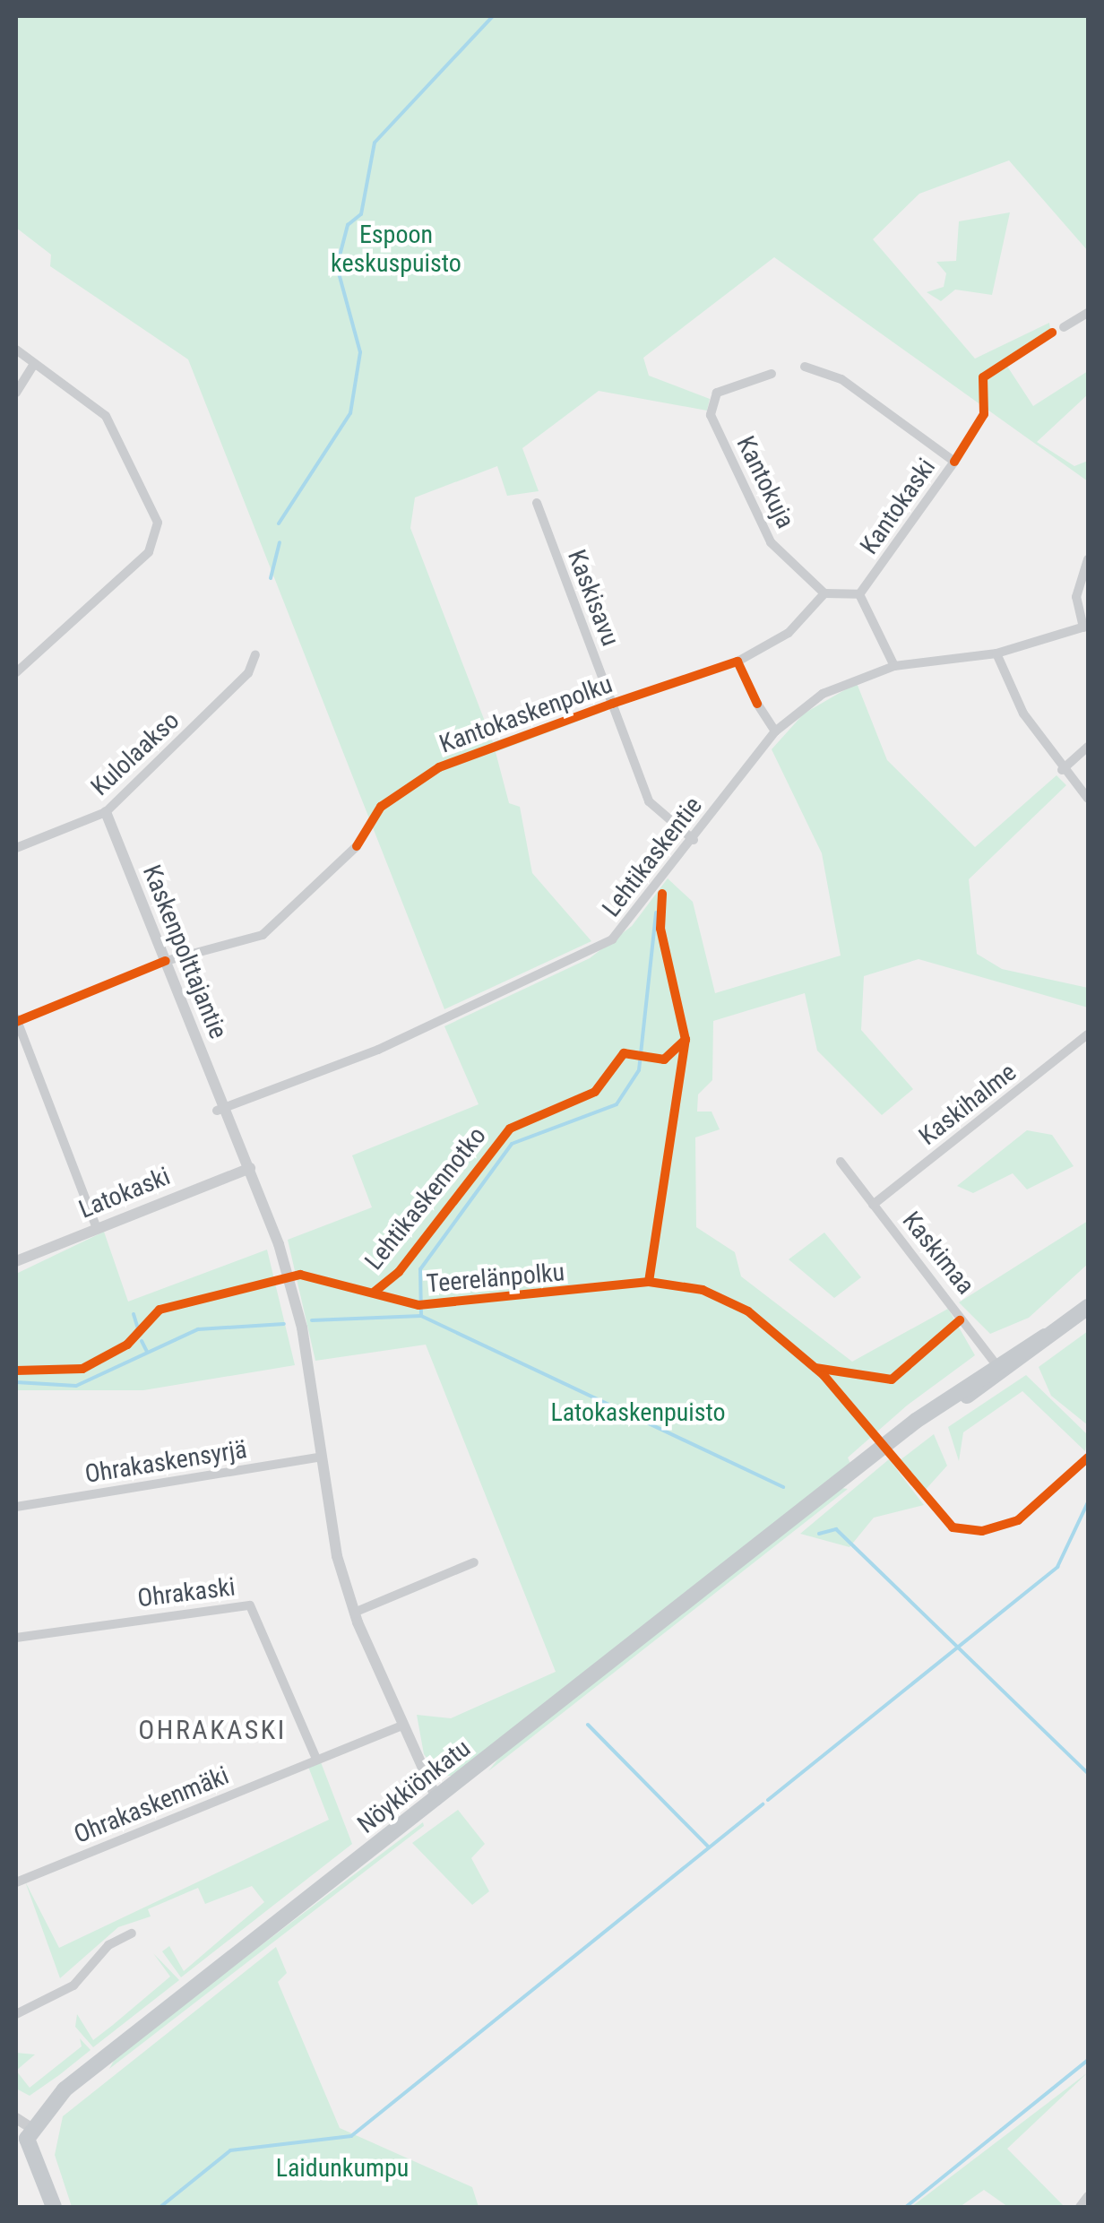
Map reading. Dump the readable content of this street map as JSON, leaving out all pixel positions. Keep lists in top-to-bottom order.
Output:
{
  "streets": {
    "main road": ["Nöykkiönkatu"],
    "street": [
      "Kantokuja",
      "Kantokaski",
      "Kaskisavu",
      "Kulolaakso",
      "Lehtikaskentie",
      "Kaskenpolttajantie",
      "Kaskihalme",
      "Latokaski",
      "Kaskimaa",
      "Ohrakaskensyrjä",
      "Ohrakaski",
      "Ohrakaskenmäki"
    ],
    "cycle path": ["Kantokaskenpolku", "Lehtikaskennotko", "Teerelänpolku"]
  },
  "crossings": [
    ["Kaskisavu", "Lehtikaskentie"],
    ["Kulolaakso", "Kaskenpolttajantie"],
    ["Lehtikaskentie", "Kaskenpolttajantie"],
    ["Kaskenpolttajantie", "Latokaski"],
    ["Kaskenpolttajantie", "Ohrakaskensyrjä"],
    ["Kaskenpolttajantie", "Nöykkiönkatu"],
    ["Kaskenpolttajantie", "Ohrakaskenmäki"],
    ["Kaskihalme", "Kaskimaa"],
    ["Kaskimaa", "Nöykkiönkatu"],
    ["Ohrakaski", "Ohrakaskenmäki"]
  ],
  "districts": ["OHRAKASKI"],
  "parks": ["Espoon keskuspuisto", "Latokaskenpuisto", "Laidunkumpu"]
}
